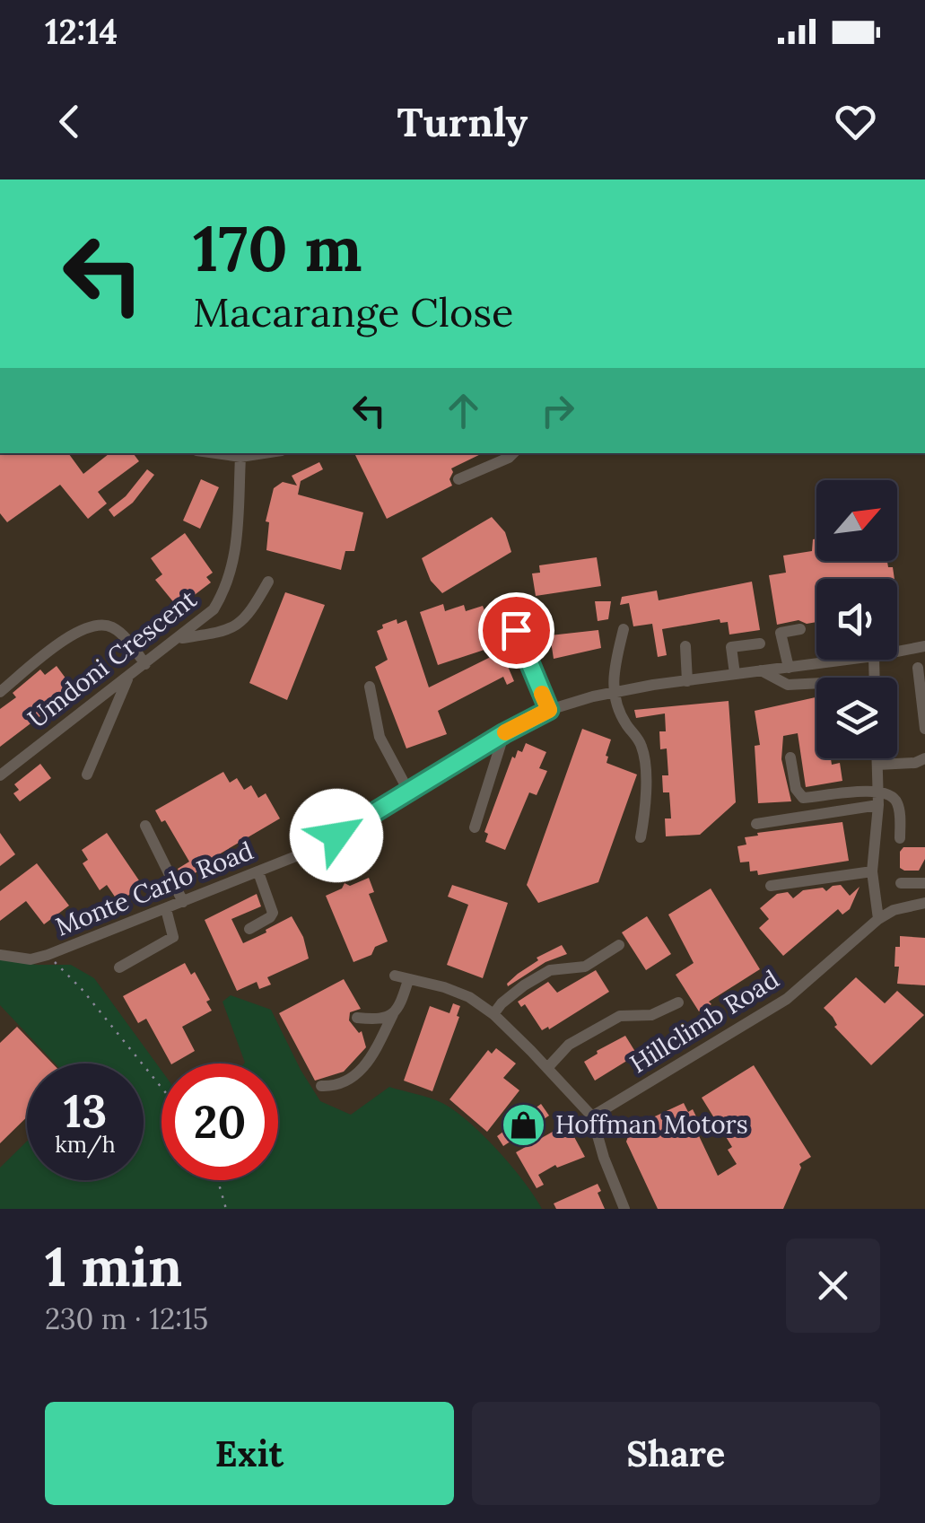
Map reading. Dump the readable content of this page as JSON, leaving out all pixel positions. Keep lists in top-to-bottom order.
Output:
{
  "streets": {
    "street": ["Umdoni Crescent", "Monte Carlo Road", "Hillclimb Road"]
  },
  "places": {
    "shop": ["Hoffman Motors"]
  },
  "north": "top right",
  "page": {
    "status": "12:14",
    "header": "Turnly",
    "turn": ["170 m", "Macarange Close"],
    "speed": "13 km/h",
    "limit": "20",
    "heading": ["1 min", "230 m · 12:15"],
    "buttons": ["Exit", "Share"]
  }
}
